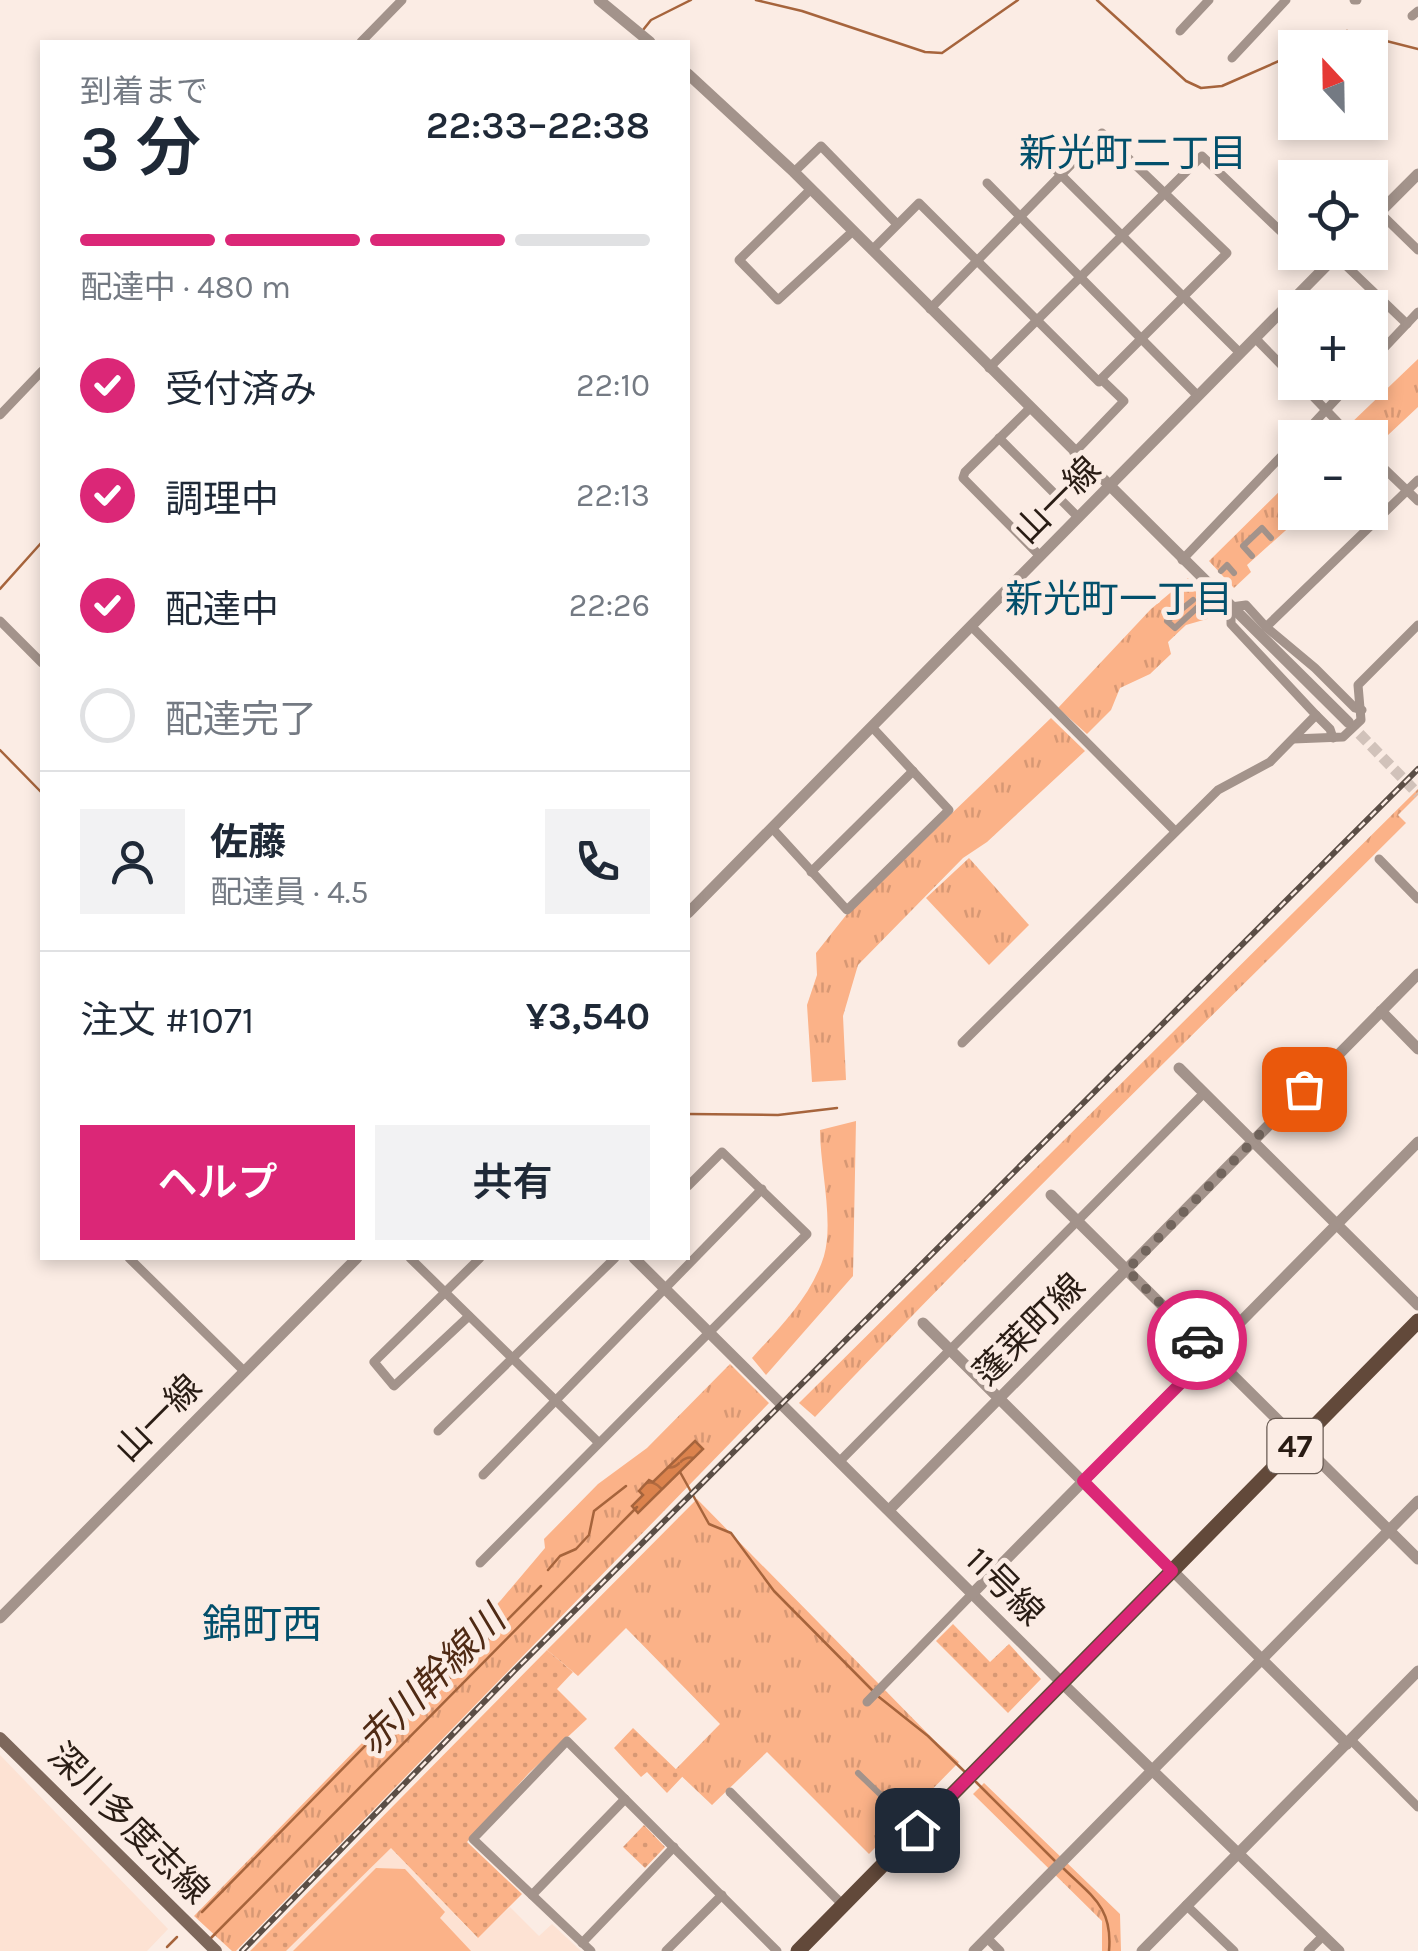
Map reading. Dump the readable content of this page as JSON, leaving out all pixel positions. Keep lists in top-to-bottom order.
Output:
{
  "streets": {
    "main road": ["47", "深川多度志線"],
    "street": ["山一線", "蓬莱町線", "11号線"]
  },
  "crossings": [
    ["蓬莱町線", "11号線"],
    ["47", "11号線"]
  ],
  "districts": ["新光町二丁目", "新光町一丁目", "錦町西"],
  "water": ["赤川幹線川"],
  "north": "top",
  "page": {
    "map_buttons": ["+", "−"],
    "heading": ["3 分", "到着まで", "22:33–22:38"],
    "panel": [
      "佐藤",
      "配達員 · 4.5",
      "注文 #1071",
      "¥3,540"
    ],
    "bar": "配達中 · 480 m",
    "list": [
      ["受付済み", "22:10"],
      ["調理中", "22:13"],
      ["配達中", "22:26"],
      "配達完了"
    ],
    "buttons": ["ヘルプ", "共有"]
  }
}
